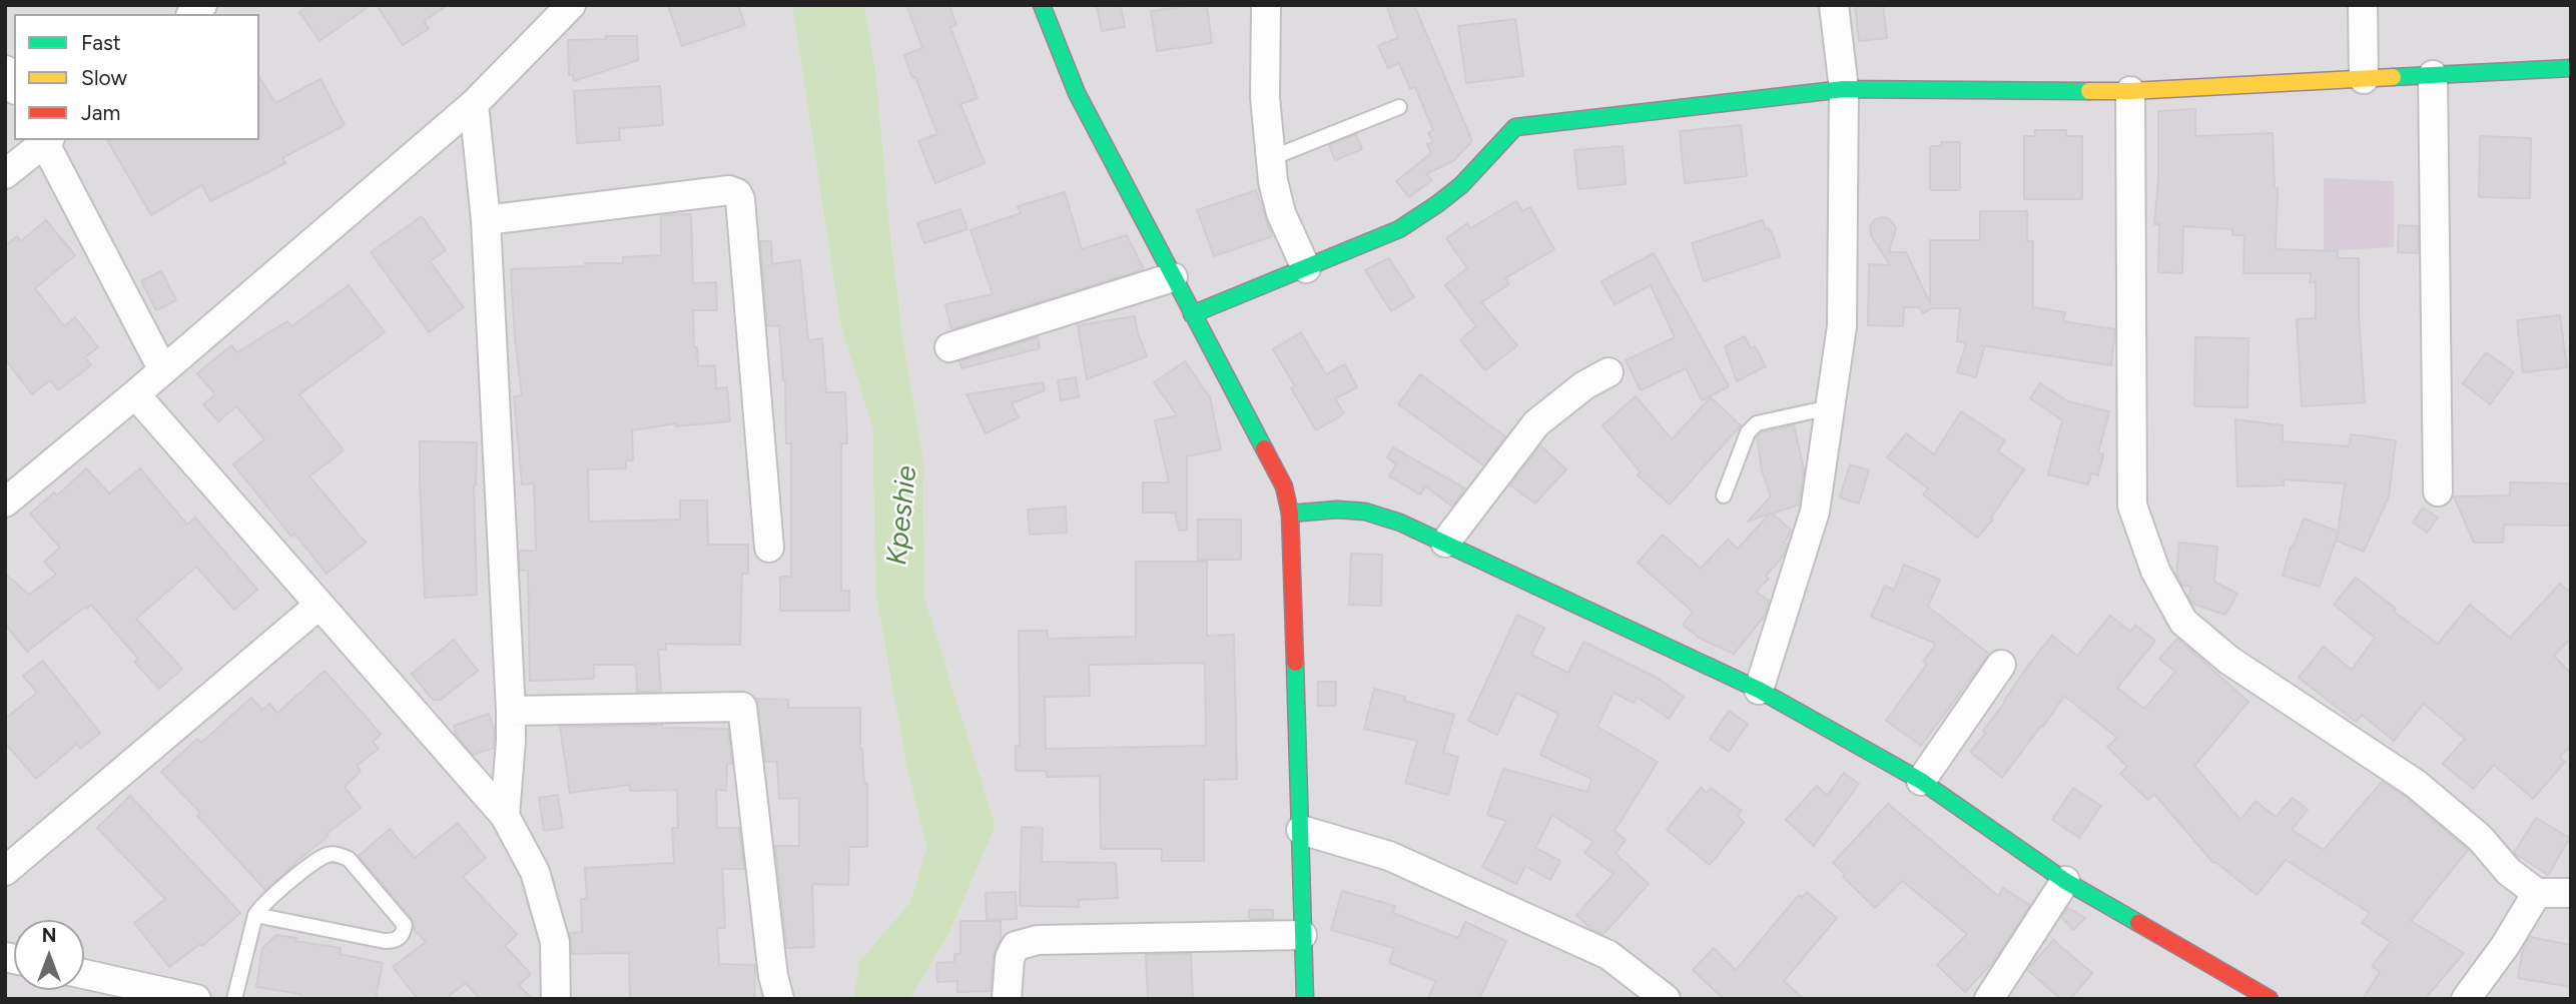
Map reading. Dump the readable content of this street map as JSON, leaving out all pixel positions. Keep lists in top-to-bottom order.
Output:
{
  "water": ["Kpeshie"],
  "legend": ["Fast", "Slow", "Jam"],
  "north": "top"
}
